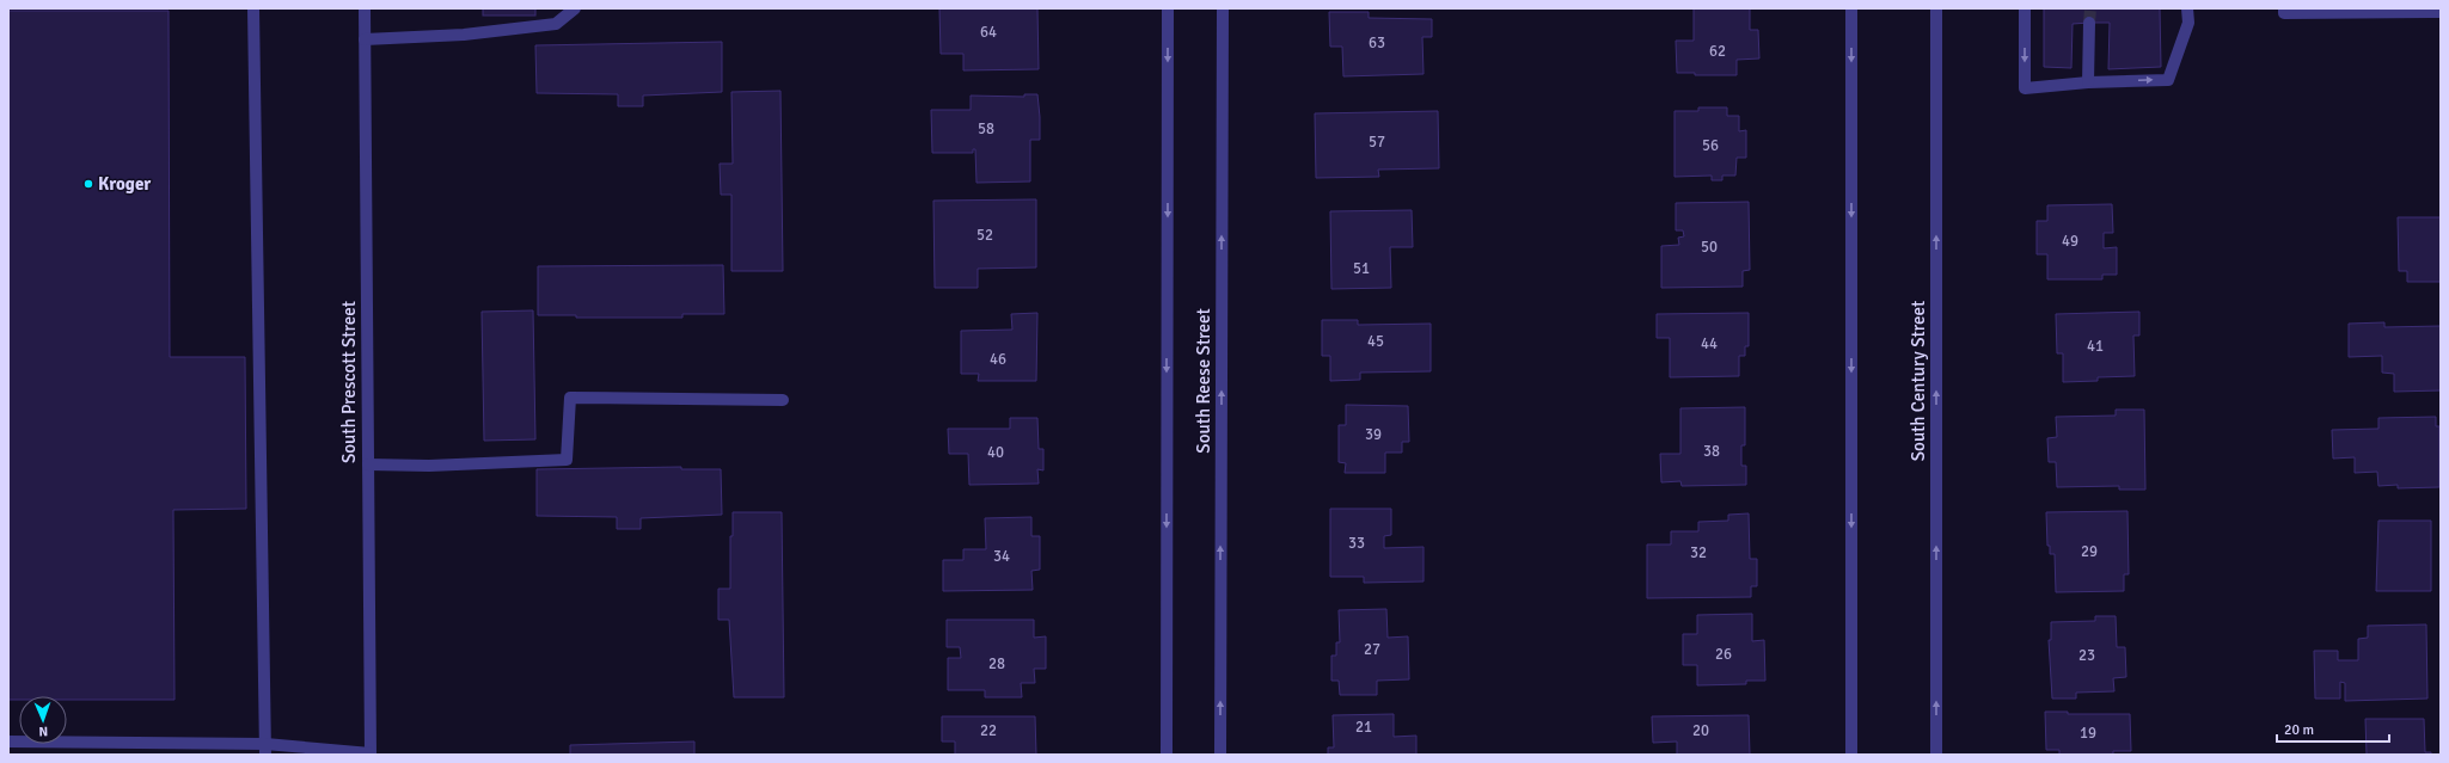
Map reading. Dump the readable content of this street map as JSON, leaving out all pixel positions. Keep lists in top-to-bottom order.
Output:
{
  "streets": {
    "street": ["South Reese Street", "South Century Street", "South Prescott Street"]
  },
  "places": ["Kroger"],
  "house_numbers": [
    "64",
    "63",
    "62",
    "58",
    "57",
    "56",
    "52",
    "49",
    "50",
    "51",
    "45",
    "44",
    "41",
    "46",
    "39",
    "38",
    "40",
    "33",
    "29",
    "32",
    "34",
    "27",
    "26",
    "23",
    "28",
    "21",
    "22",
    "20",
    "19"
  ],
  "scale_bar": "20 m",
  "north": "bottom"
}
